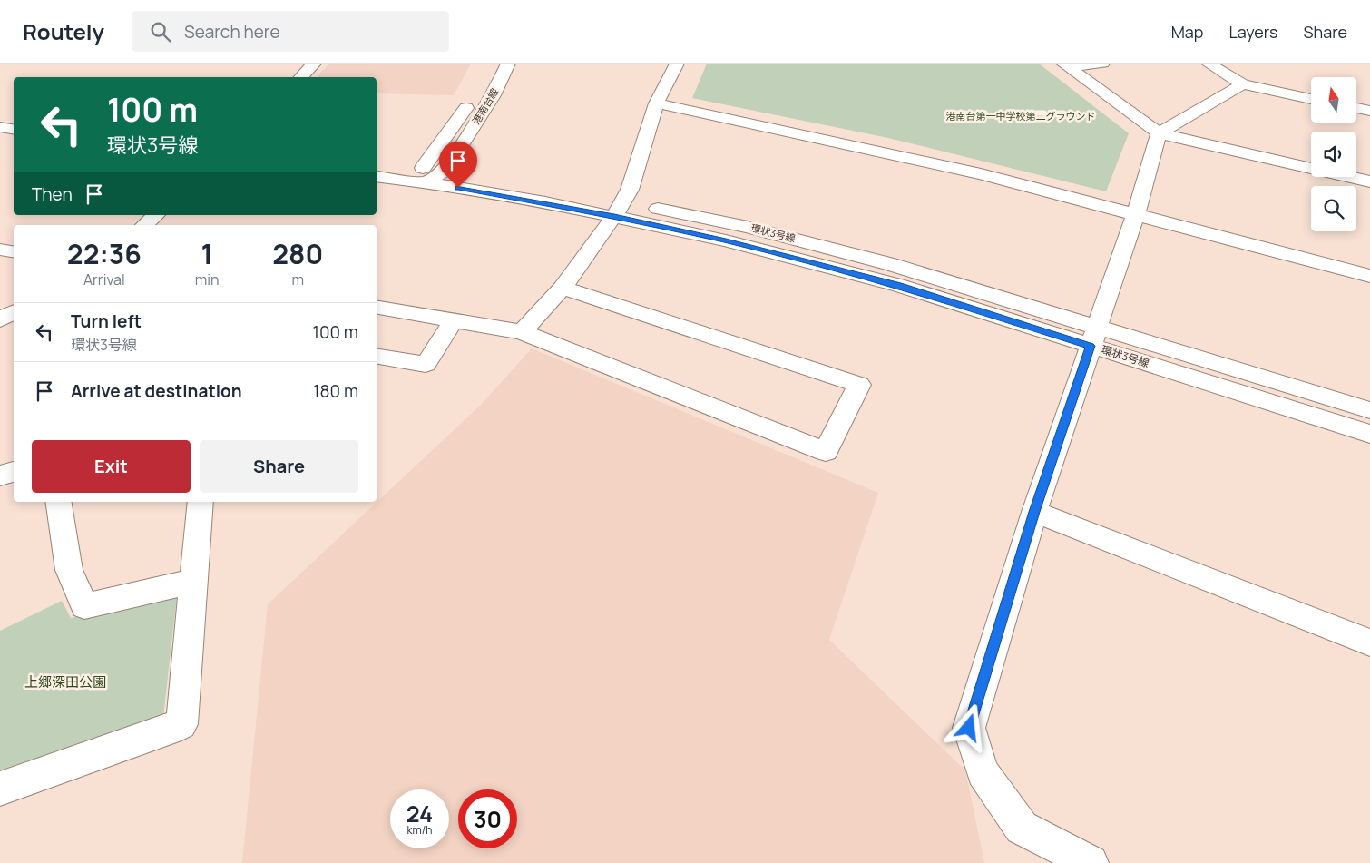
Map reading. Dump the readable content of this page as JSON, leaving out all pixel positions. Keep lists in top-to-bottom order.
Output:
{
  "streets": {
    "street": ["港南台線", "環状3号線"]
  },
  "crossings": [
    ["港南台線", "環状3号線"]
  ],
  "parks": ["港南台第一中学校第二グラウンド", "上郷深田公園"],
  "north": "top",
  "page": {
    "header": "Routely",
    "search": "Search here",
    "nav": ["Map", "Layers", "Share"],
    "turn": ["100 m", "環状3号線"],
    "then": "Then",
    "eta": [
      "22:36",
      "Arrival",
      "1",
      "min",
      "280",
      "m"
    ],
    "list": [
      {
        "name": "Turn left",
        "note": "環状3号線",
        "value": "100 m"
      },
      {
        "name": "Arrive at destination",
        "value": "180 m"
      }
    ],
    "buttons": ["Exit", "Share"],
    "speed": "24 km/h",
    "limit": "30"
  }
}
